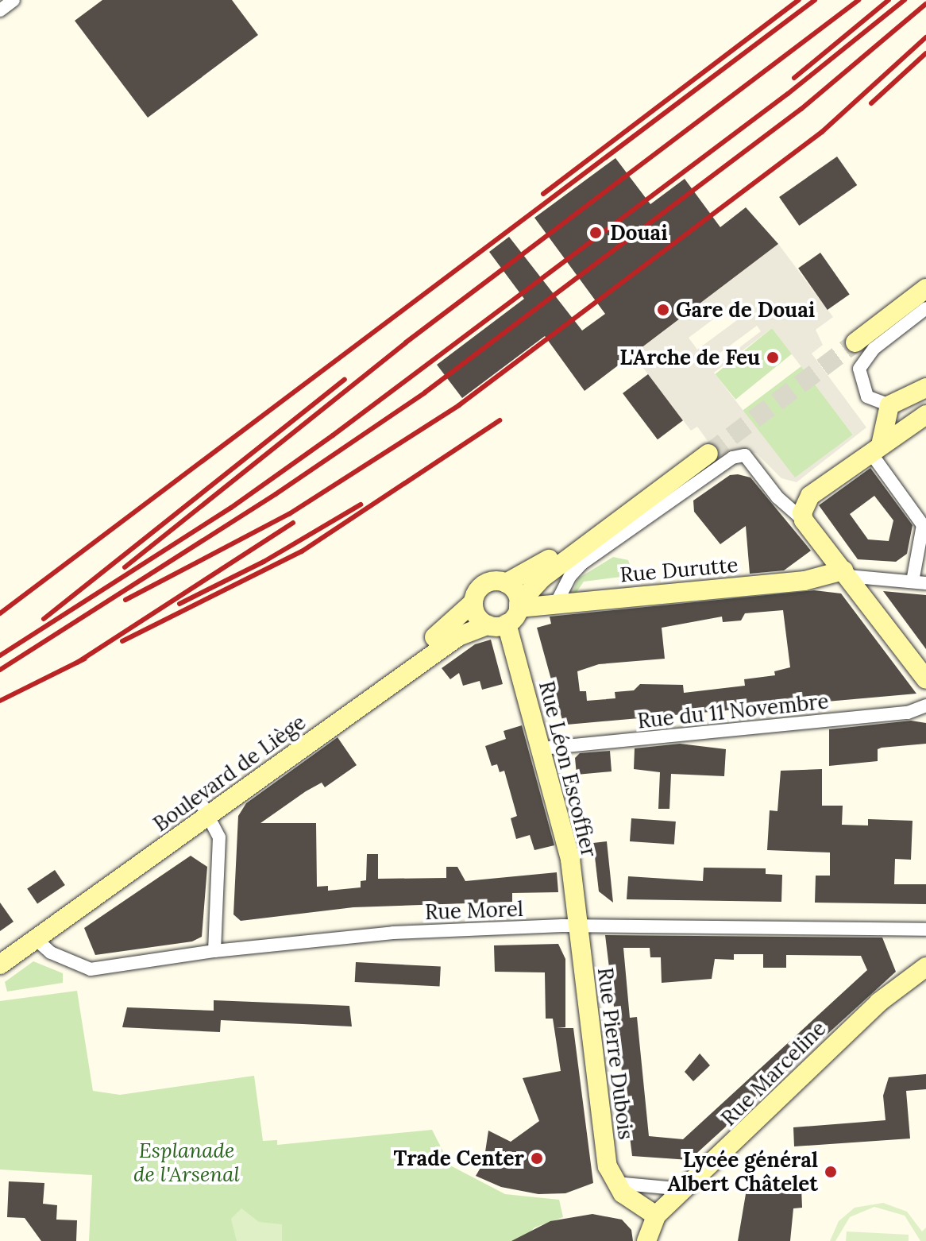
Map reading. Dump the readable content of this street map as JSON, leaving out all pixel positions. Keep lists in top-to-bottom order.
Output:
{
  "streets": {
    "street": [
      "Rue Durutte",
      "Rue du 11 Novembre",
      "Rue Léon Escoffier",
      "Boulevard de Liège",
      "Rue Morel",
      "Rue Pierre Dubois",
      "Rue Marceline"
    ]
  },
  "crossings": [
    ["Rue Durutte", "Rue Léon Escoffier"],
    ["Rue Durutte", "Boulevard de Liège"],
    ["Rue du 11 Novembre", "Rue Léon Escoffier"],
    ["Rue Léon Escoffier", "Boulevard de Liège"],
    ["Rue Léon Escoffier", "Rue Morel"],
    ["Rue Léon Escoffier", "Rue Pierre Dubois"],
    ["Boulevard de Liège", "Rue Morel"],
    ["Rue Morel", "Rue Pierre Dubois"],
    ["Rue Pierre Dubois", "Rue Marceline"]
  ],
  "parks": ["Esplanade de l'Arsenal"],
  "places": [
    "Douai",
    "Gare de Douai",
    "L'Arche de Feu",
    "Trade Center",
    "Lycée général Albert Châtelet"
  ]
}
